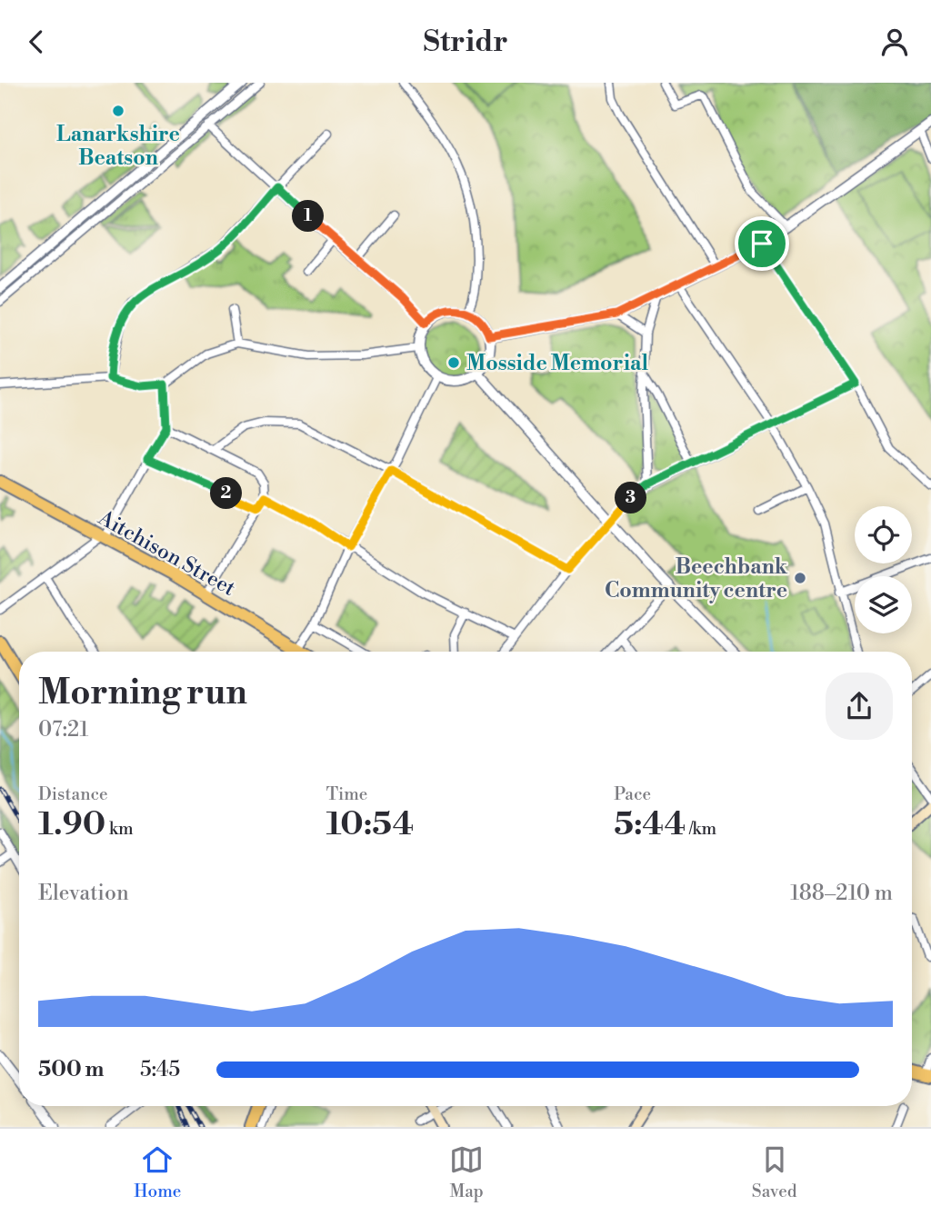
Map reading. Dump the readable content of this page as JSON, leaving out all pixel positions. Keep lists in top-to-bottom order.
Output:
{
  "streets": {
    "main road": ["Aitchison Street"]
  },
  "places": ["Lanarkshire Beatson", "Mosside Memorial", "Beechbank Community centre"],
  "page": {
    "header": "Stridr",
    "pins": ["1", "2", "3"],
    "heading": ["Morning run", "07:21"],
    "stats": [
      ["Distance", "1.90 km"],
      ["Time", "10:54"],
      ["Pace", "5:44 /km"]
    ],
    "chart": ["Elevation", "188–210 m"],
    "list": [
      {
        "name": "500 m",
        "note": "5:45"
      }
    ],
    "tabs": ["Home", "Map", "Saved"]
  }
}
